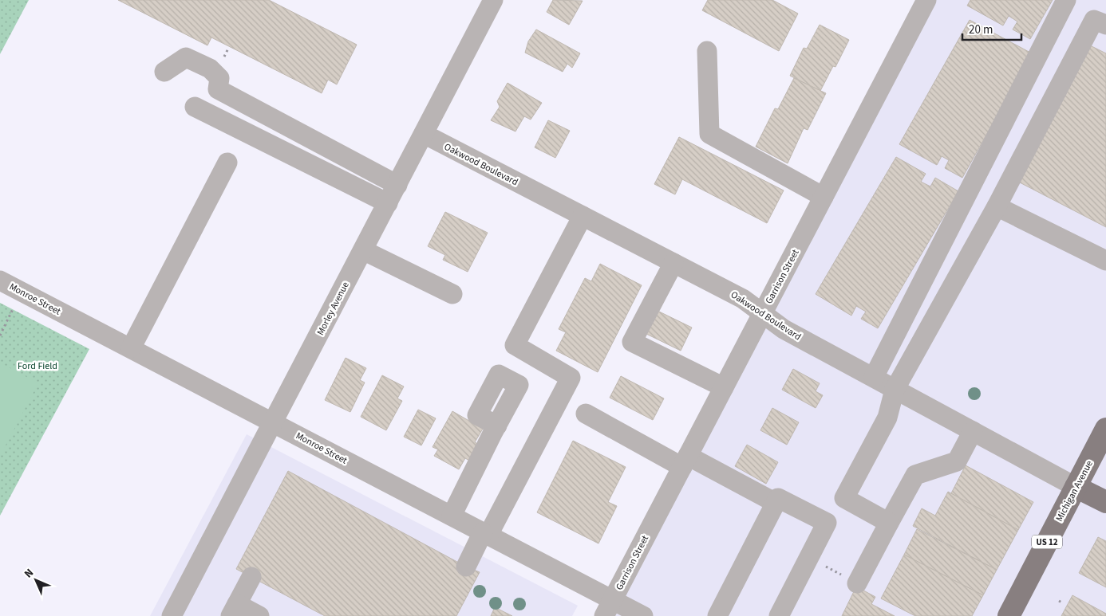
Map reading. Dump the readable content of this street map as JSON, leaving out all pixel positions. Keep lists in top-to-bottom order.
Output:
{
  "streets": {
    "main road": ["Oakwood Boulevard", "Michigan Avenue", "US 12"],
    "street": ["Garrison Street", "Monroe Street", "Morley Avenue"]
  },
  "crossings": [
    ["Oakwood Boulevard", "Garrison Street"],
    ["Oakwood Boulevard", "Morley Avenue"],
    ["Oakwood Boulevard", "Michigan Avenue"],
    ["Garrison Street", "Monroe Street"],
    ["Monroe Street", "Morley Avenue"]
  ],
  "parks": ["Ford Field"],
  "scale_bar": "20 m",
  "north": "top left"
}
